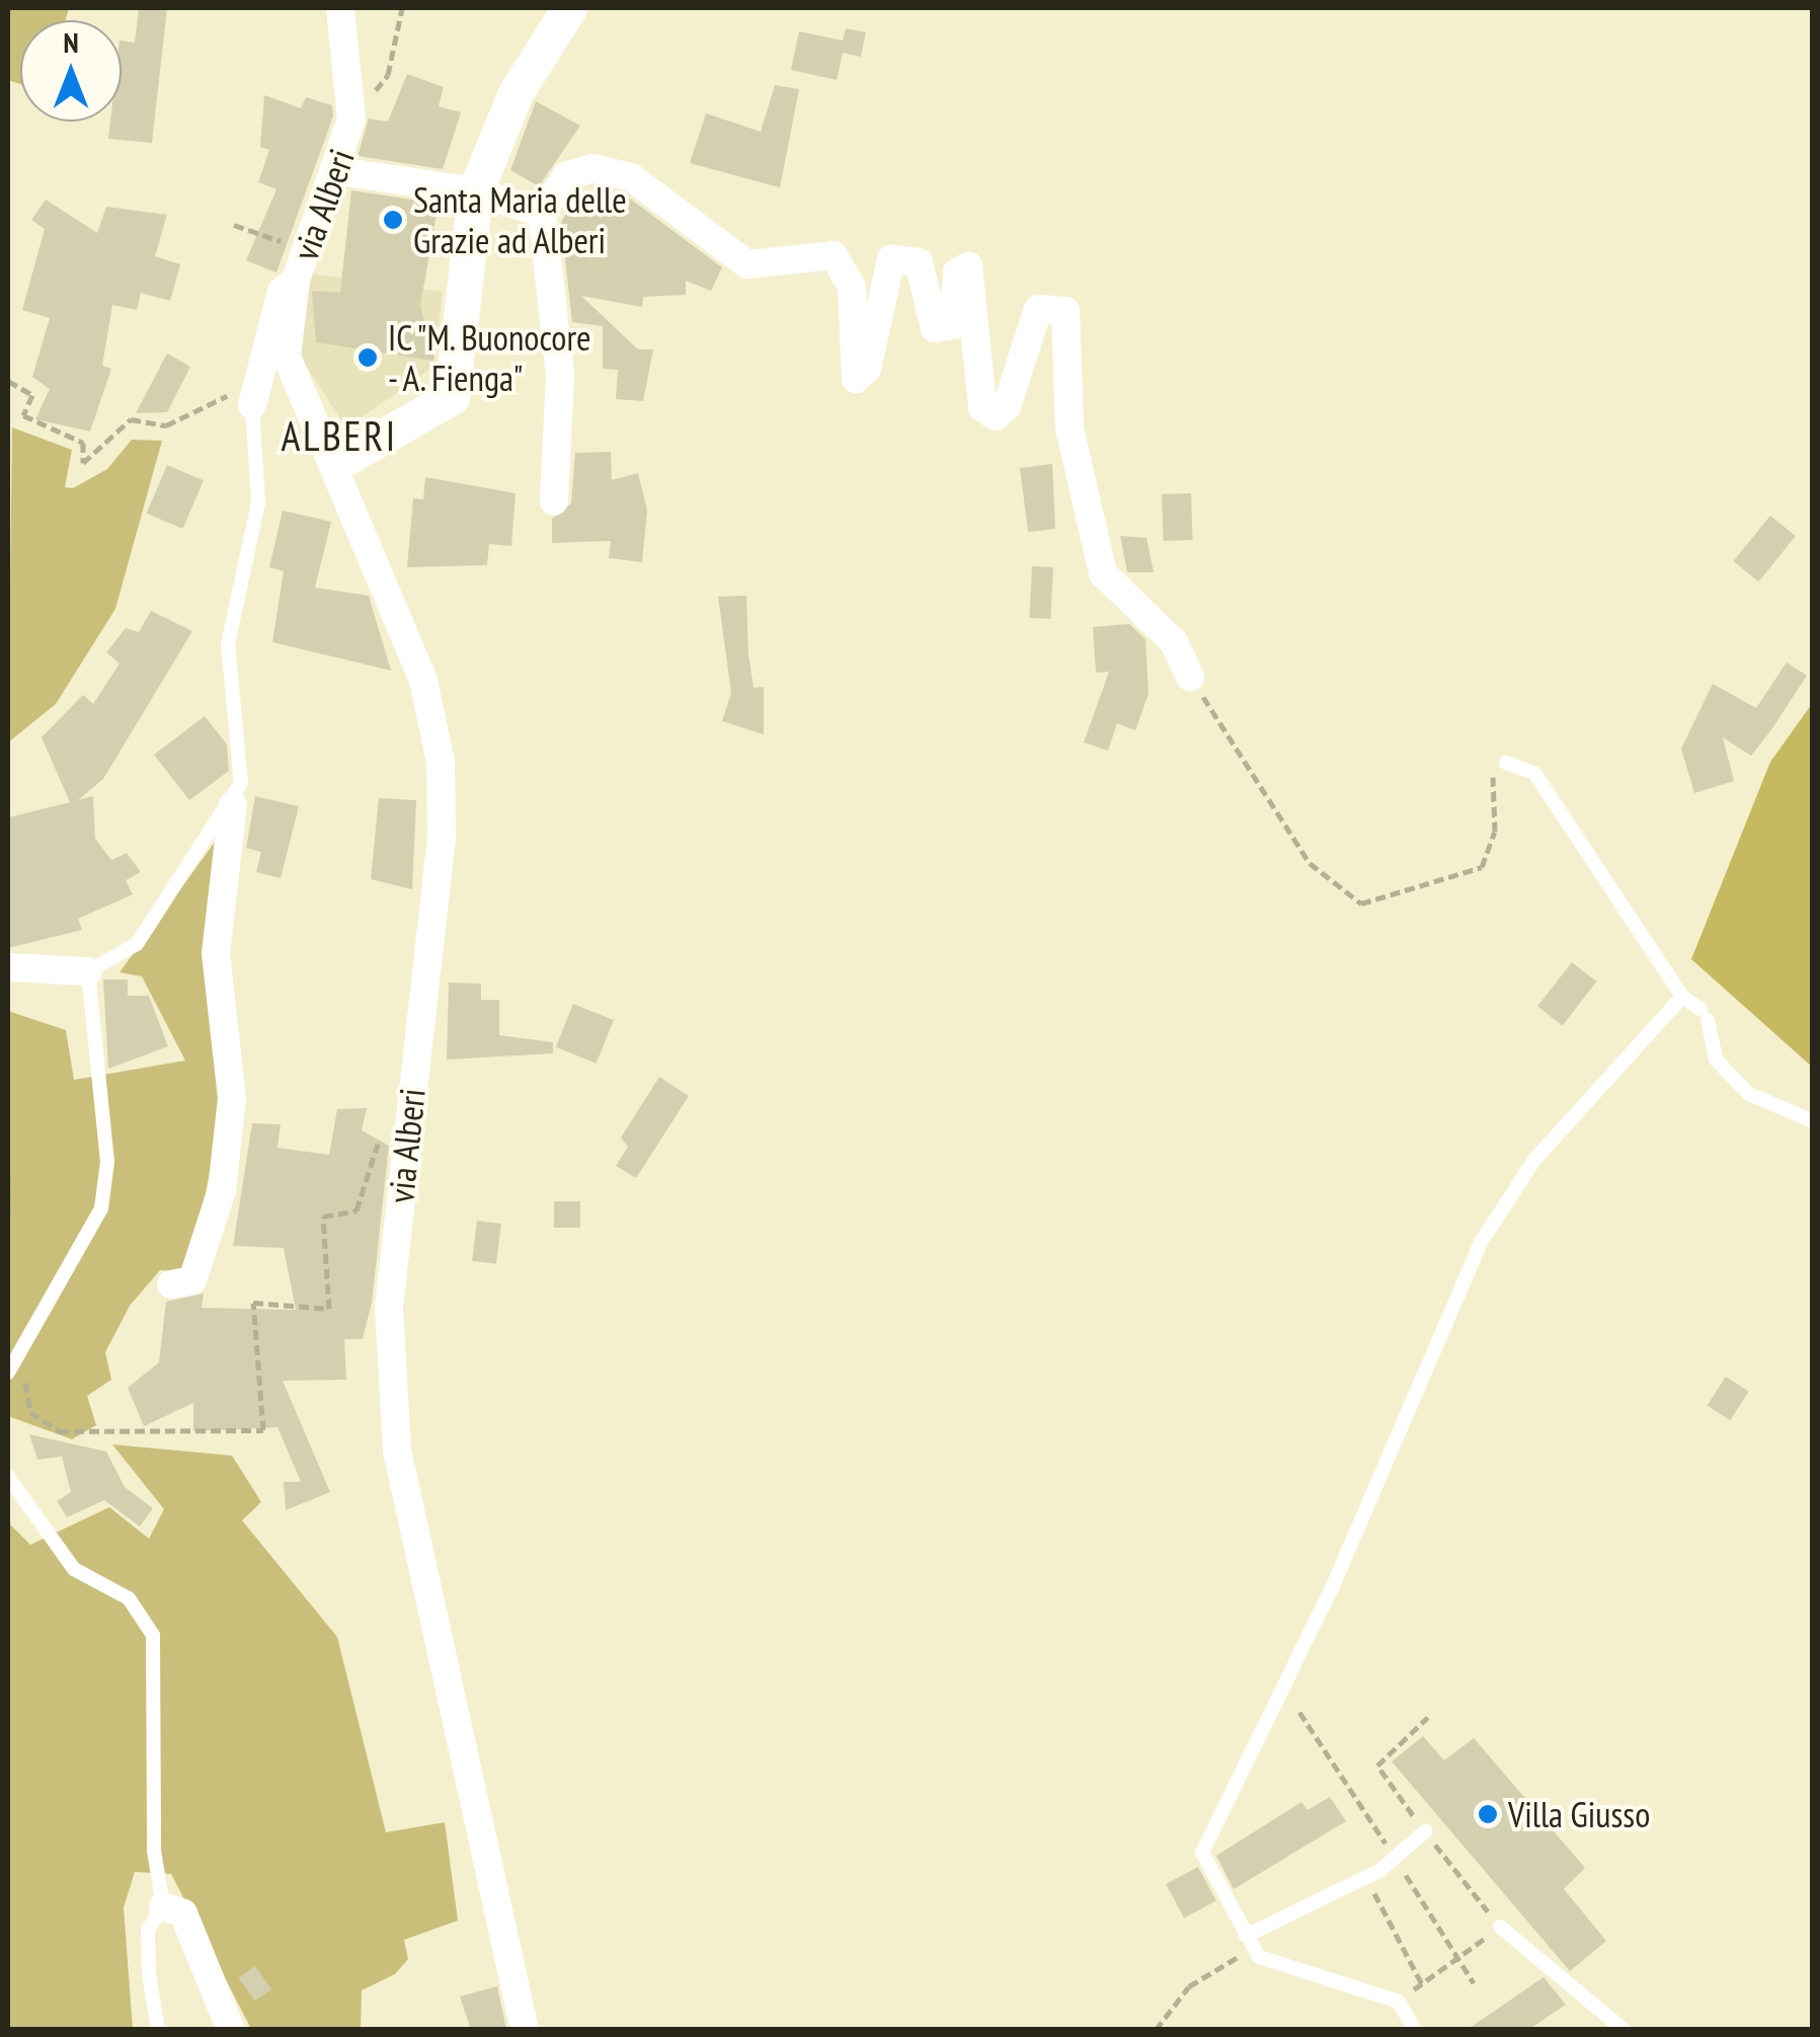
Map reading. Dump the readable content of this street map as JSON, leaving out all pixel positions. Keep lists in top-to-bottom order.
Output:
{
  "streets": {
    "street": ["via Alberi"]
  },
  "districts": ["ALBERI"],
  "places": ["Santa Maria delle Grazie ad Alberi", "IC \"M. Buonocore - A. Fienga\"", "Villa Giusso"],
  "north": "top"
}
